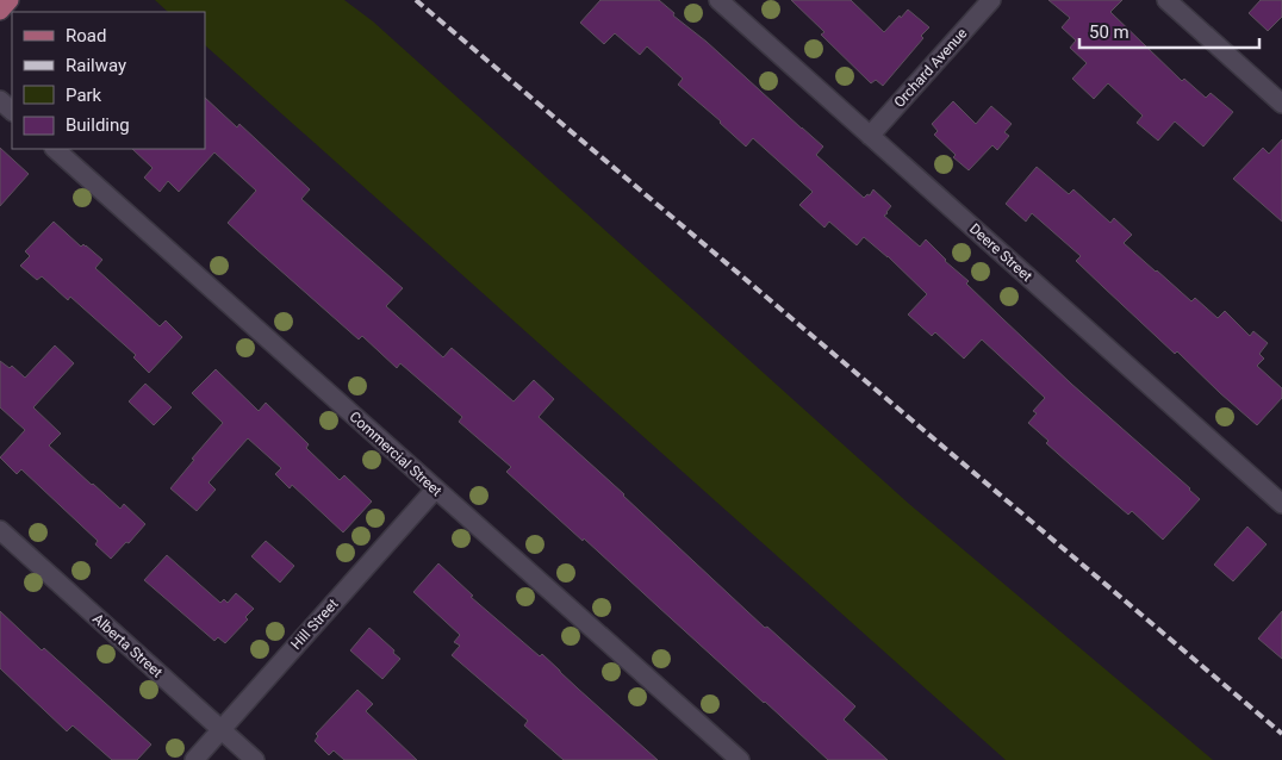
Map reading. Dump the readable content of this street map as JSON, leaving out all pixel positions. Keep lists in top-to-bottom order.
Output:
{
  "streets": {
    "street": [
      "Orchard Avenue",
      "Deere Street",
      "Commercial Street",
      "Hill Street",
      "Alberta Street"
    ]
  },
  "crossings": [
    ["Orchard Avenue", "Deere Street"],
    ["Commercial Street", "Hill Street"],
    ["Hill Street", "Alberta Street"]
  ],
  "legend": [
    "Road",
    "Railway",
    "Park",
    "Building"
  ],
  "scale_bar": "50 m"
}
